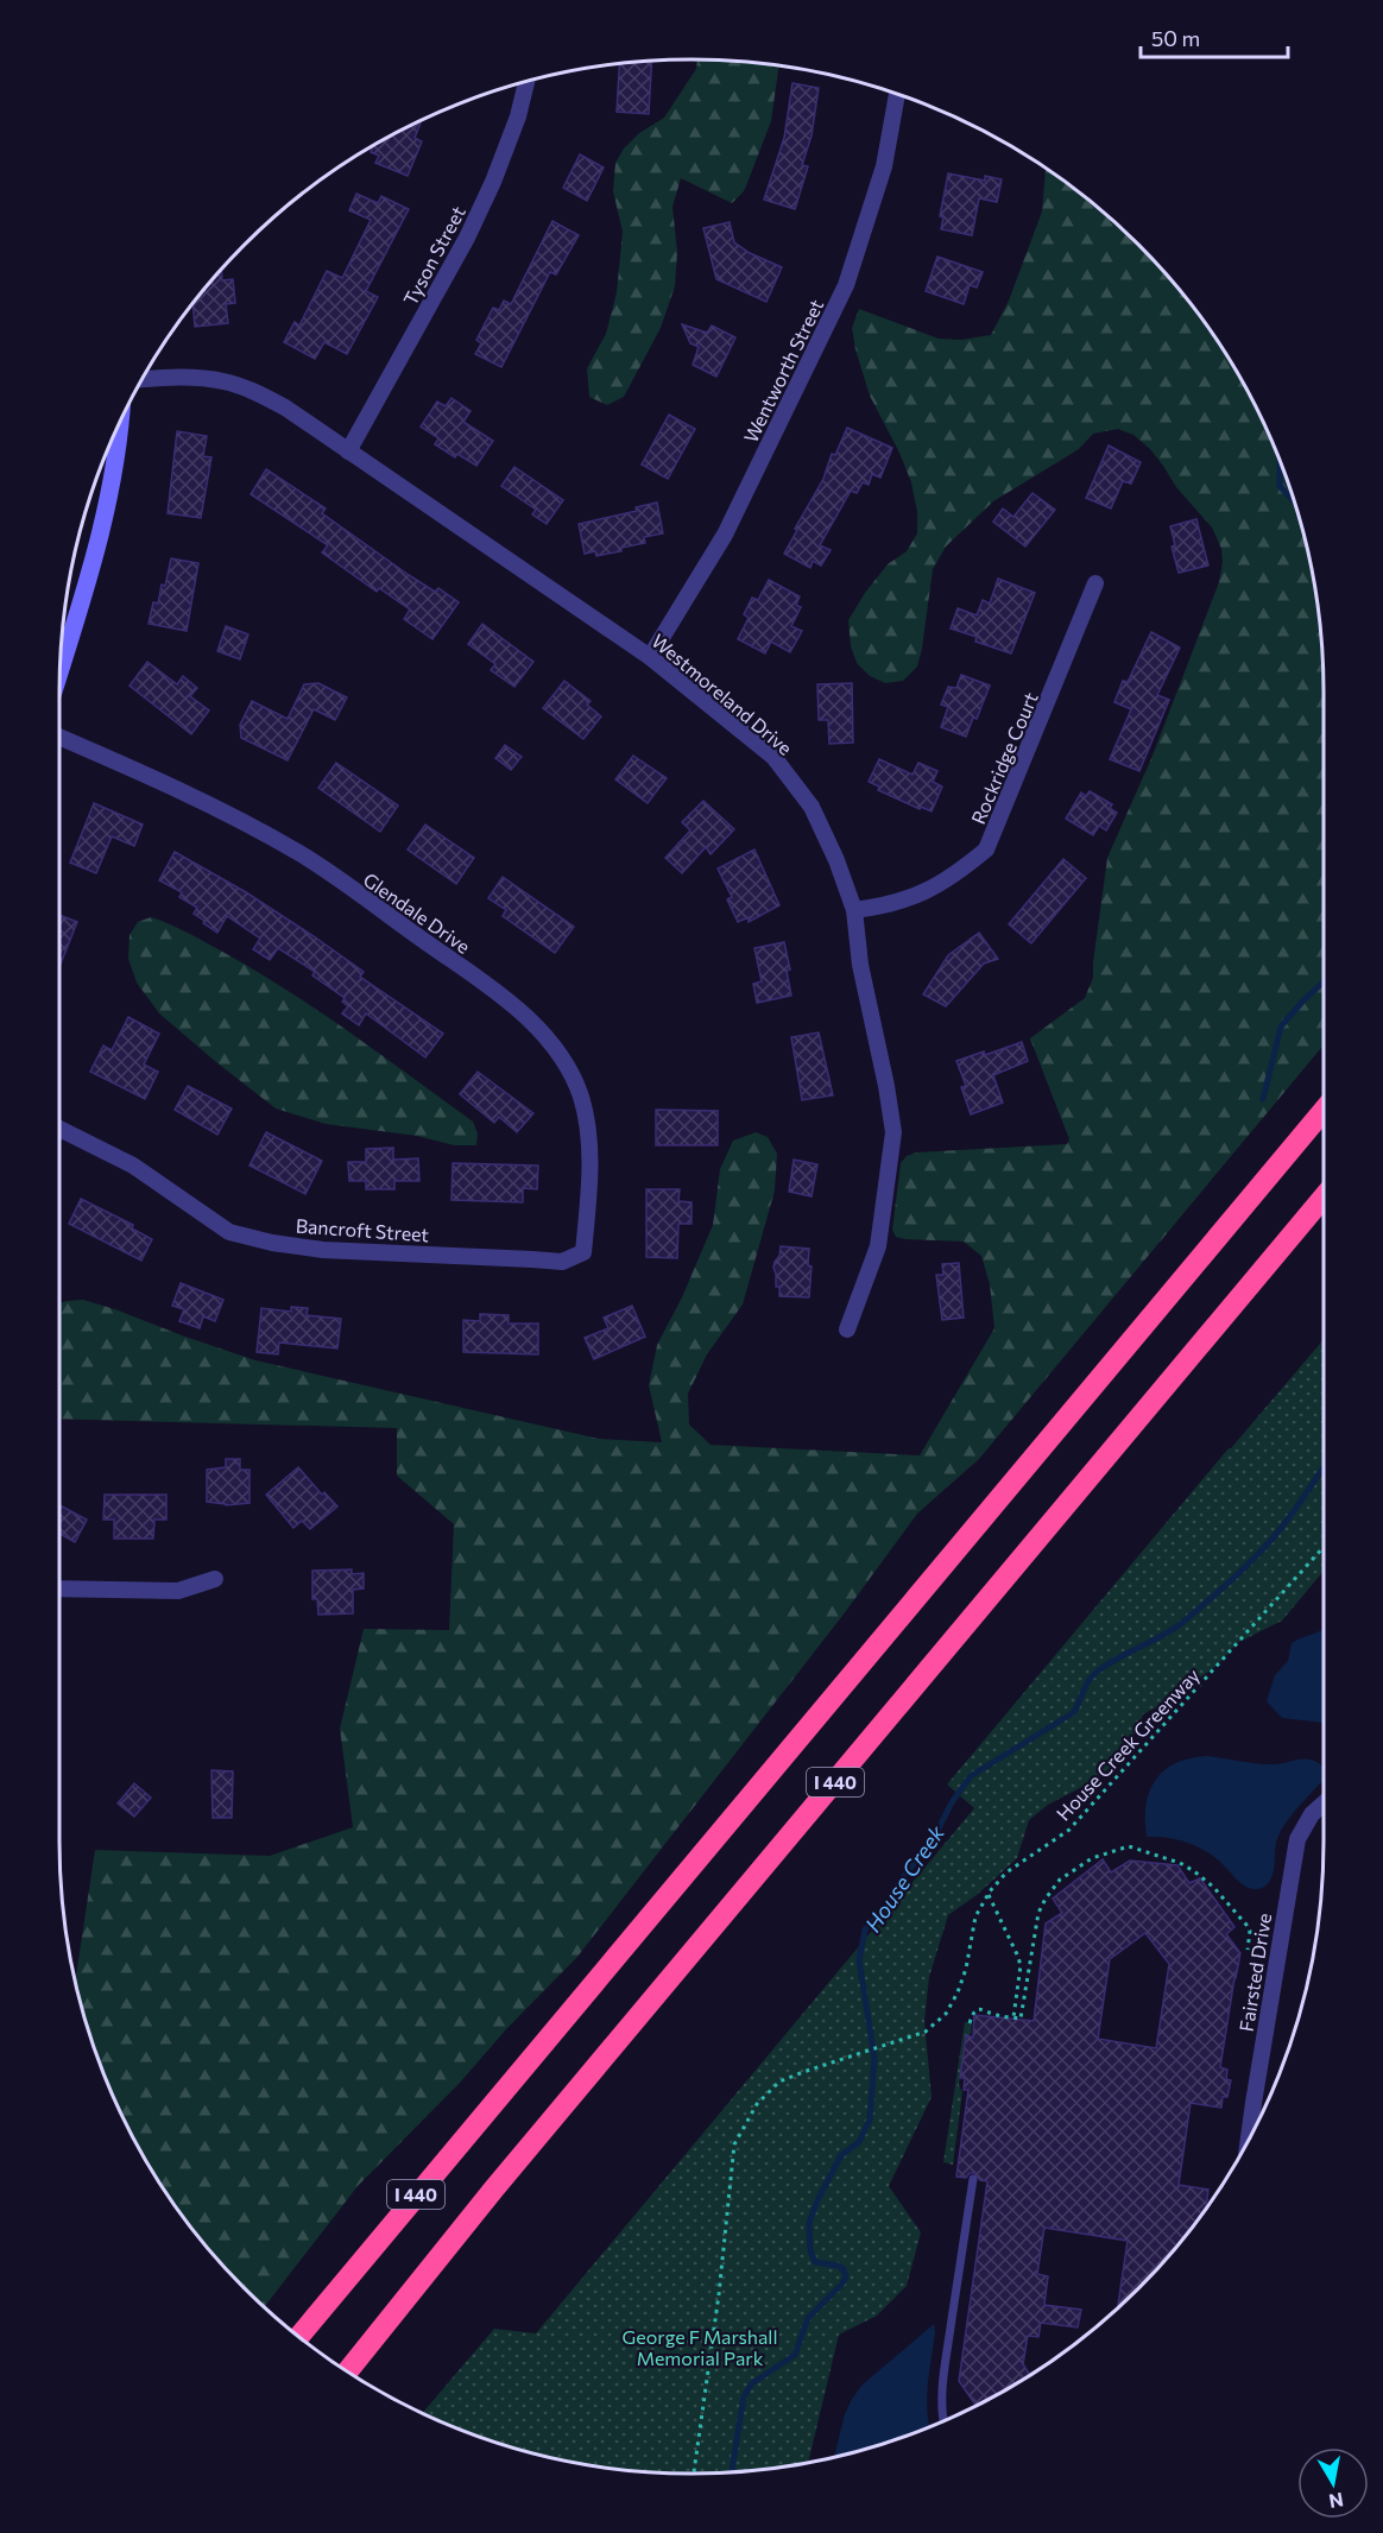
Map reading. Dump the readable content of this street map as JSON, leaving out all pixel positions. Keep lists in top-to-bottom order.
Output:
{
  "streets": {
    "highway": ["I 440"],
    "street": [
      "Tyson Street",
      "Wentworth Street",
      "Westmoreland Drive",
      "Rockridge Court",
      "Glendale Drive",
      "Bancroft Street",
      "Fairsted Drive"
    ],
    "path": ["House Creek Greenway"]
  },
  "crossings": [
    ["Tyson Street", "Westmoreland Drive"],
    ["Wentworth Street", "Westmoreland Drive"],
    ["Westmoreland Drive", "Rockridge Court"],
    ["Glendale Drive", "Bancroft Street"]
  ],
  "water": ["House Creek"],
  "parks": ["George F Marshall Memorial Park"],
  "scale_bar": "50 m",
  "north": "bottom"
}
